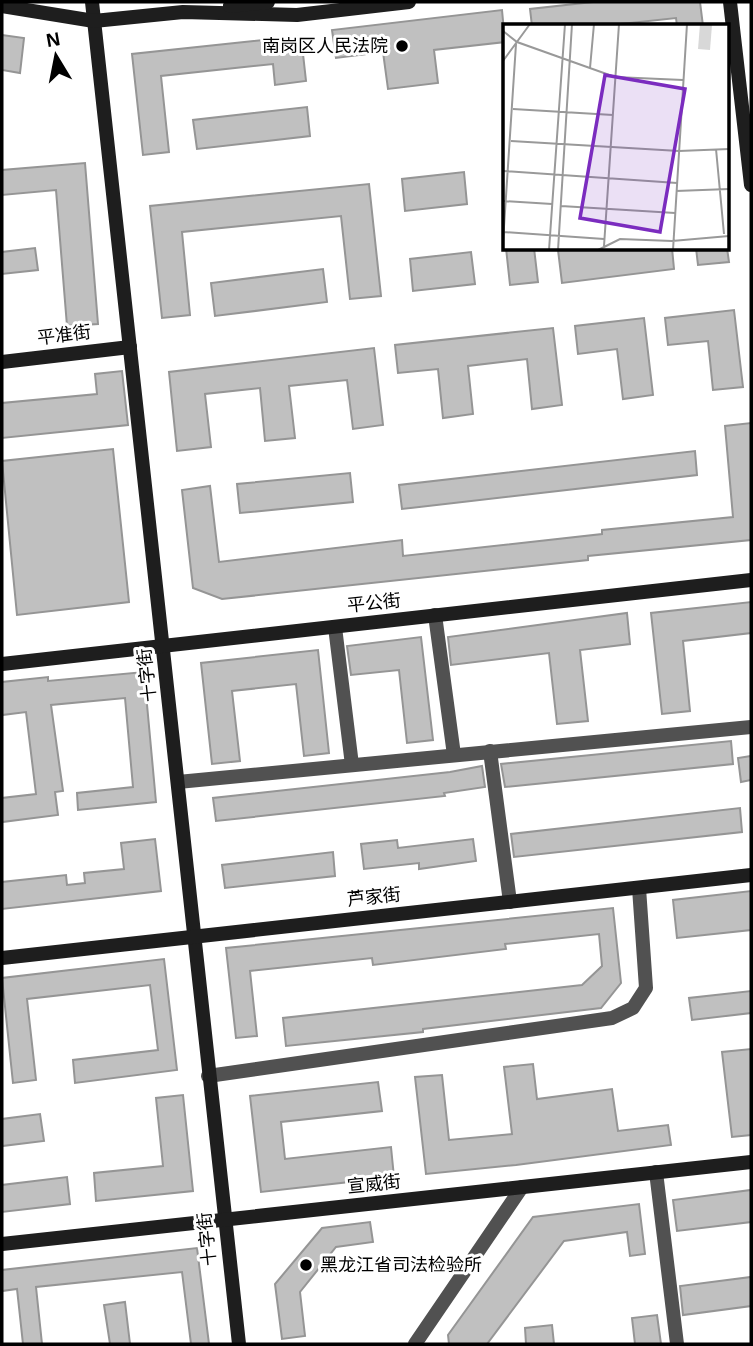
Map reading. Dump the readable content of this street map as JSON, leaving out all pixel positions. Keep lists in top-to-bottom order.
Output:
{
  "streets": {
    "street": [
      "平准街",
      "平公街",
      "十字街",
      "芦家街",
      "宣威街"
    ]
  },
  "crossings": [
    ["平准街", "十字街"],
    ["平公街", "十字街"],
    ["十字街", "芦家街"],
    ["十字街", "宣威街"]
  ],
  "places": ["南岗区人民法院", "黑龙江省司法检验所"],
  "north": "top"
}
